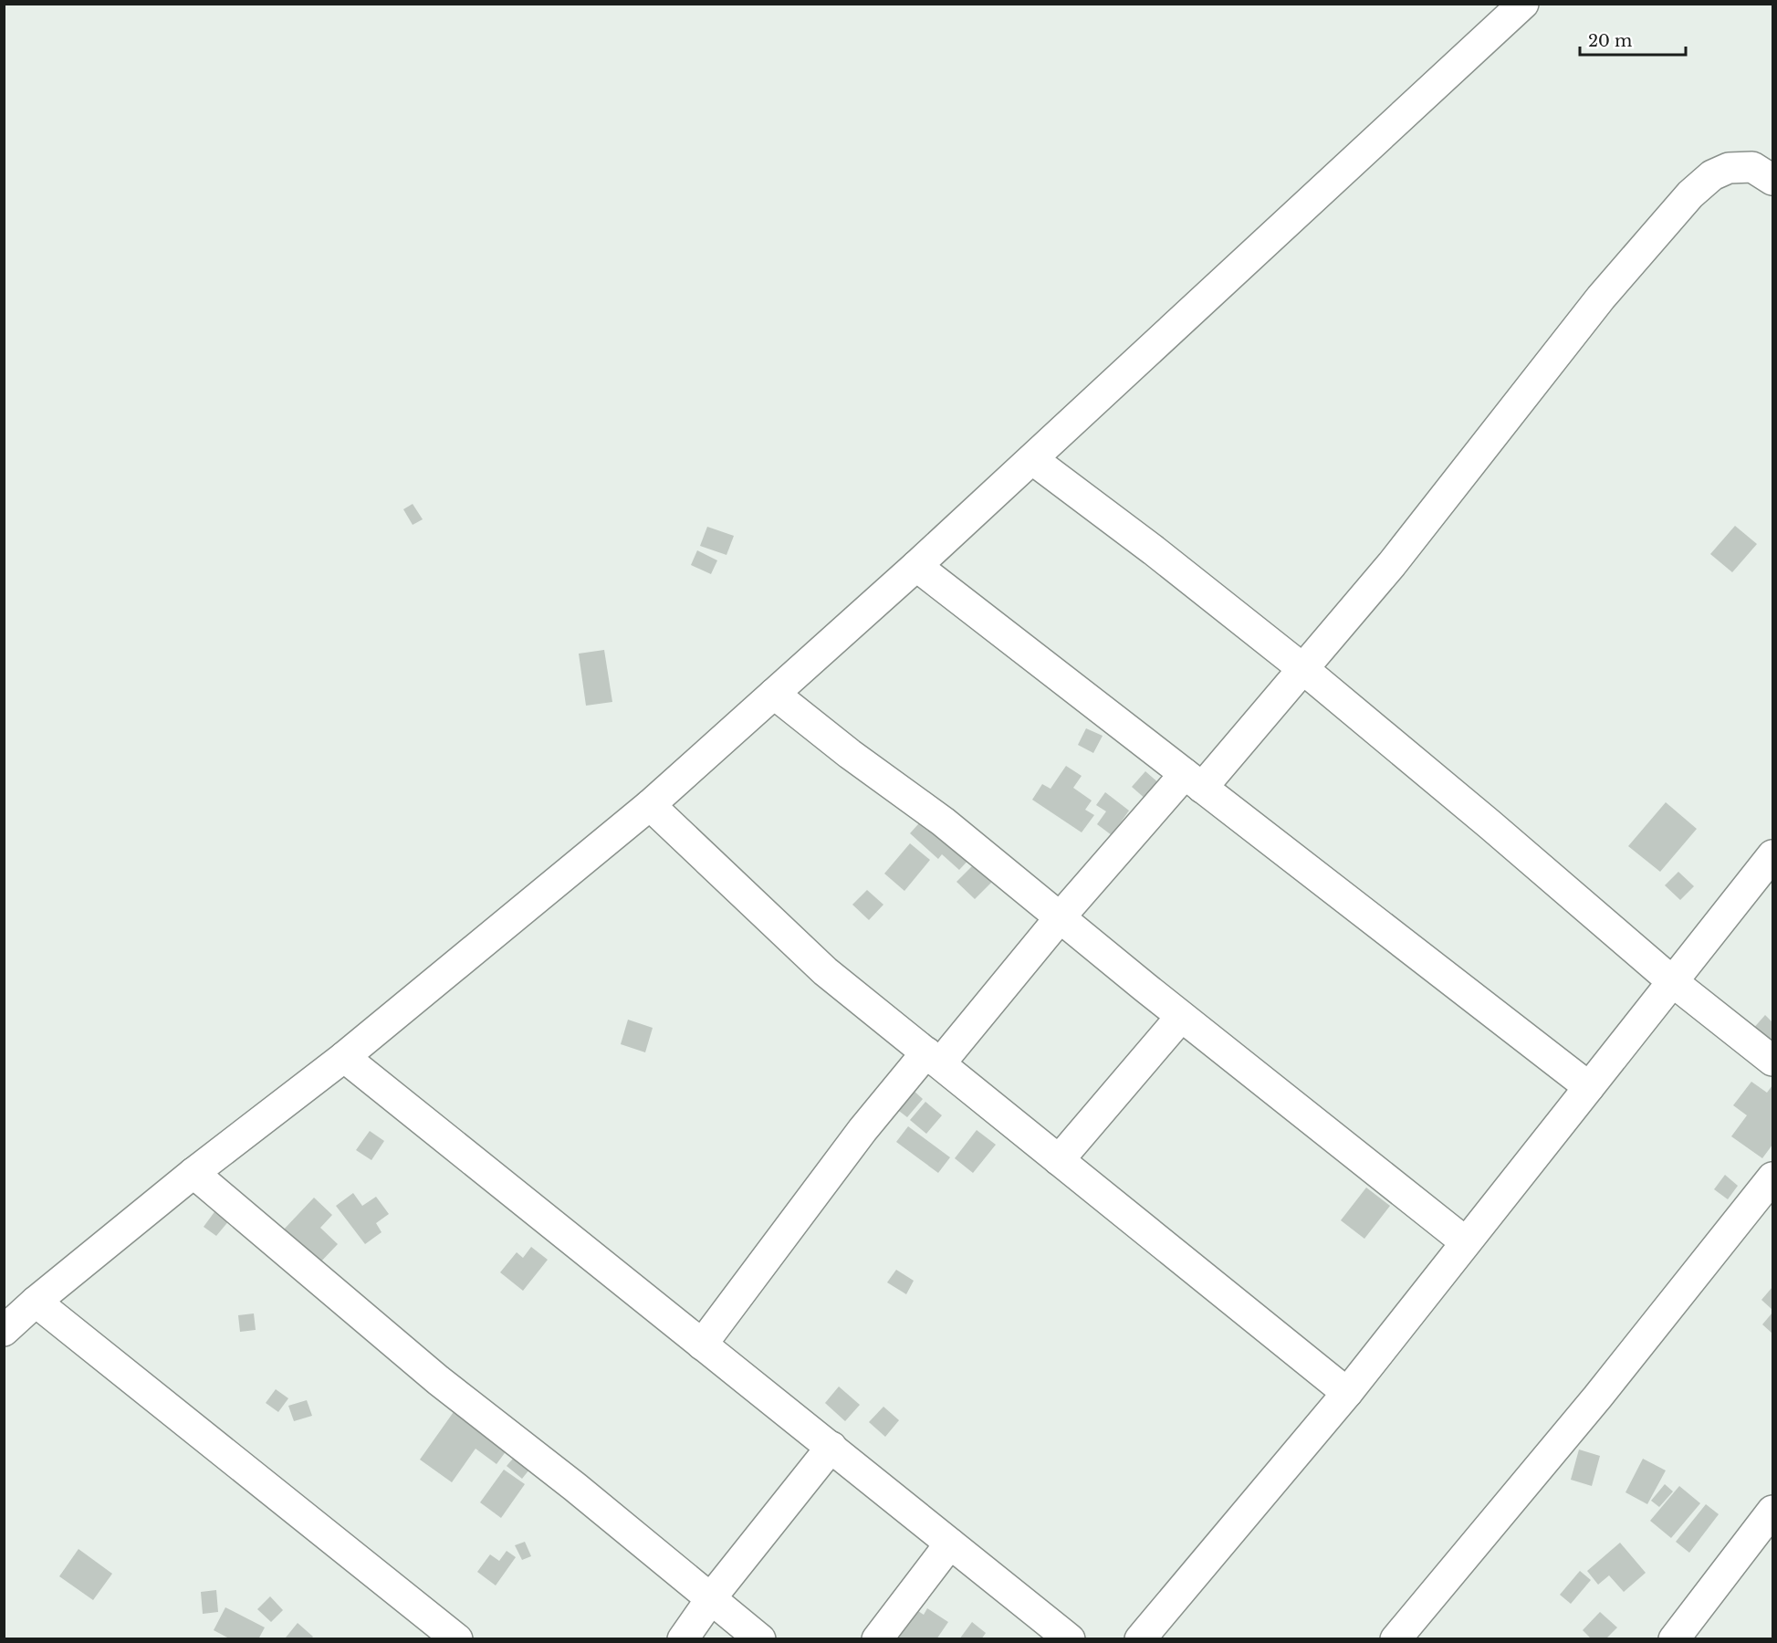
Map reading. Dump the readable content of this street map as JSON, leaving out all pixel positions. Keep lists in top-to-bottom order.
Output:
{
  "scale_bar": "20 m"
}
